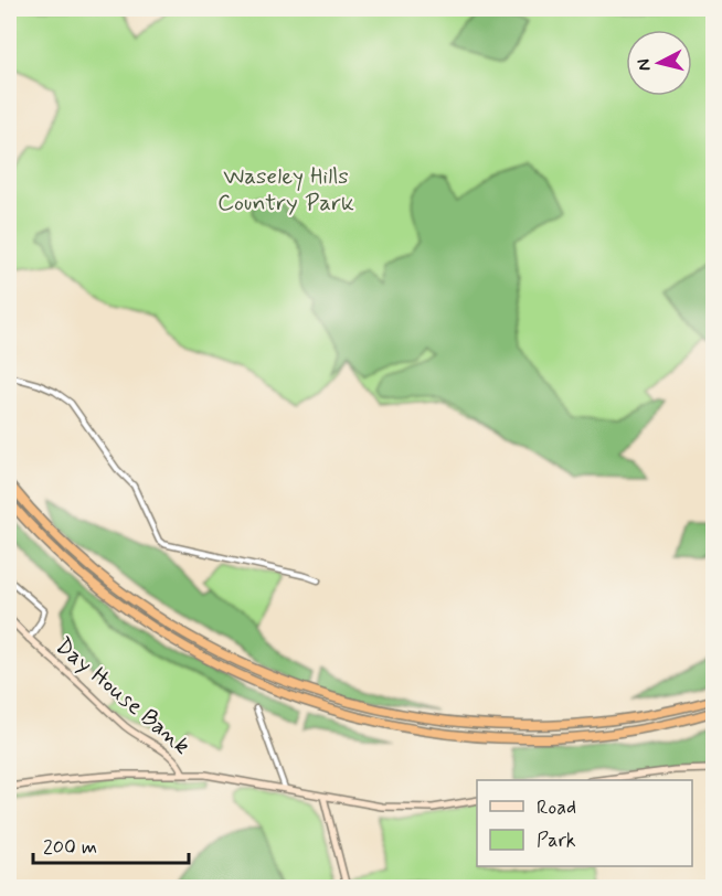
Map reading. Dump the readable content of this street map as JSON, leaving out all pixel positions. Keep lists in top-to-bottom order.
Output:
{
  "streets": {
    "main road": ["Day House Bank"]
  },
  "parks": ["Waseley Hills Country Park"],
  "legend": ["Road", "Park"],
  "scale_bar": "200 m",
  "north": "left"
}
